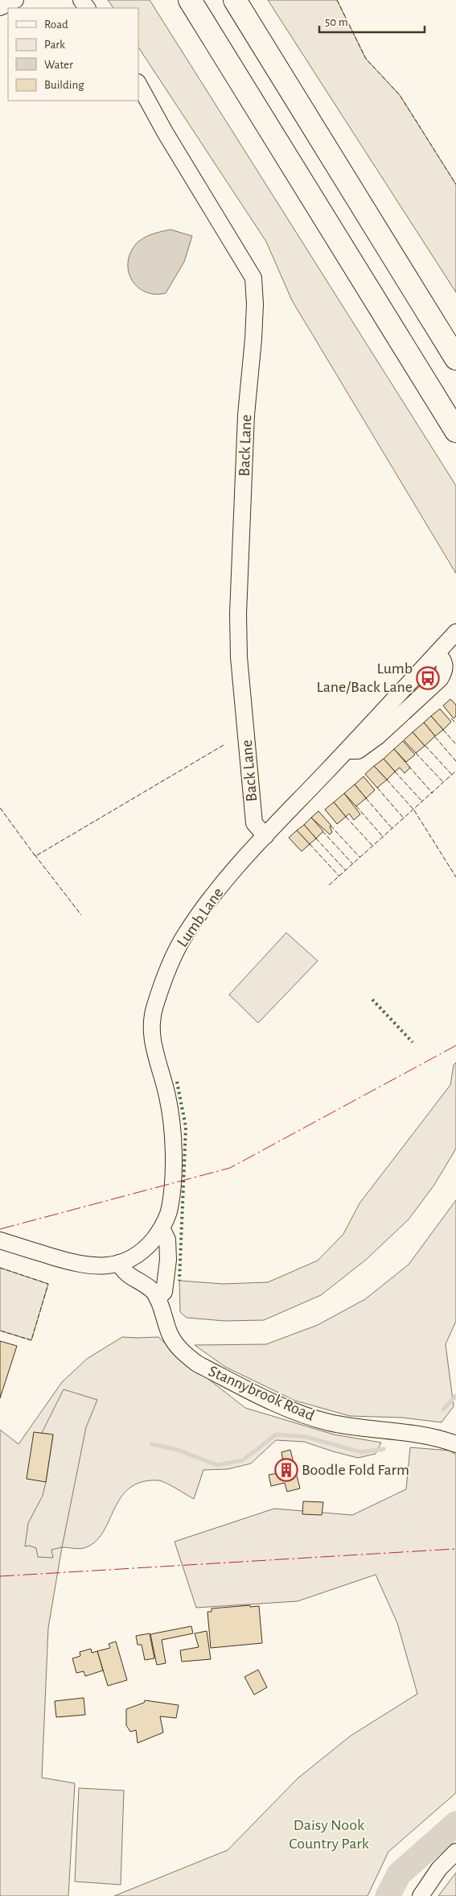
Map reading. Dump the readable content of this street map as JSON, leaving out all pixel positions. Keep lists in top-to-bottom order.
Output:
{
  "streets": {
    "street": ["Back Lane", "Lumb Lane", "Stannybrook Road"]
  },
  "crossings": [
    ["Back Lane", "Lumb Lane"],
    ["Lumb Lane", "Stannybrook Road"]
  ],
  "parks": ["Daisy Nook Country Park"],
  "places": {
    "bus stop": ["Lumb Lane/Back Lane"],
    "building": ["Boodle Fold Farm"]
  },
  "legend": [
    "Road",
    "Park",
    "Water",
    "Building"
  ],
  "scale_bar": "50 m"
}
